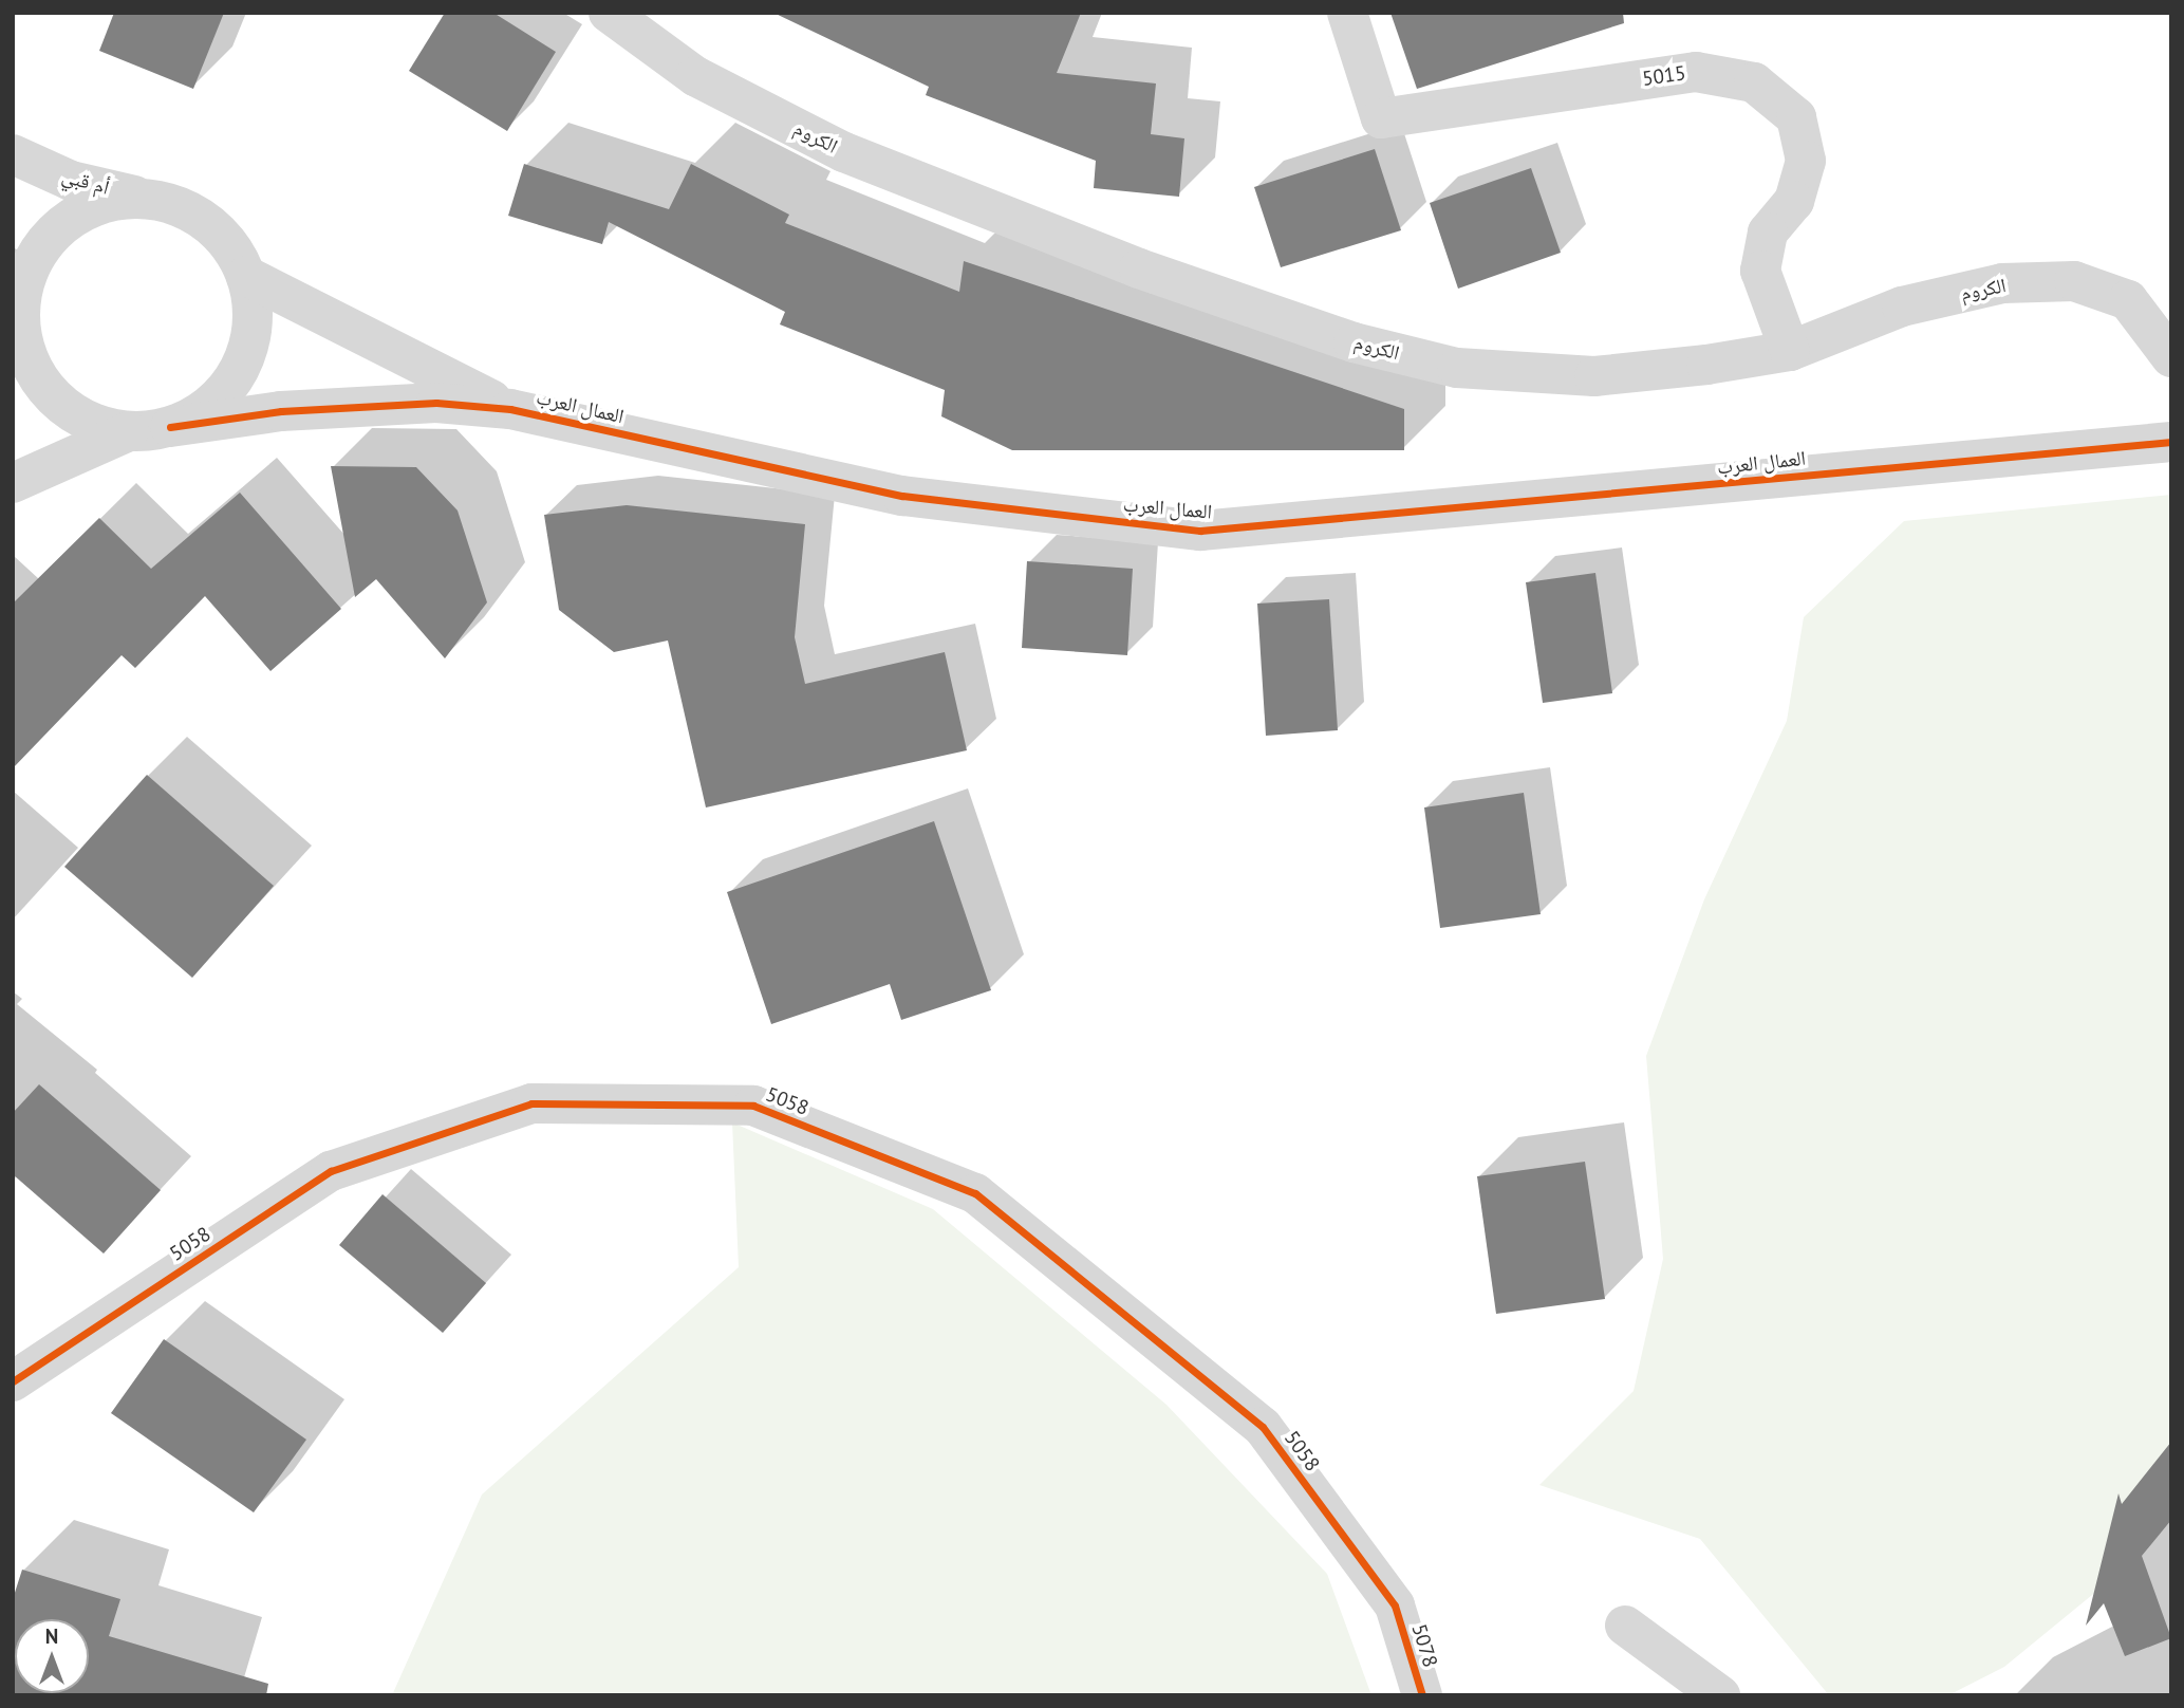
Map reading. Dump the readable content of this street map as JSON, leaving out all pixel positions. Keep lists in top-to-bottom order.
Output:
{
  "streets": {
    "street": [
      "5015",
      "الكروم",
      "أم قبي",
      "العمال العرب",
      "5058",
      "5078"
    ]
  },
  "crossings": [
    ["5015", "الكروم"],
    ["أم قبي", "العمال العرب"],
    ["5058", "5078"]
  ],
  "north": "top"
}
